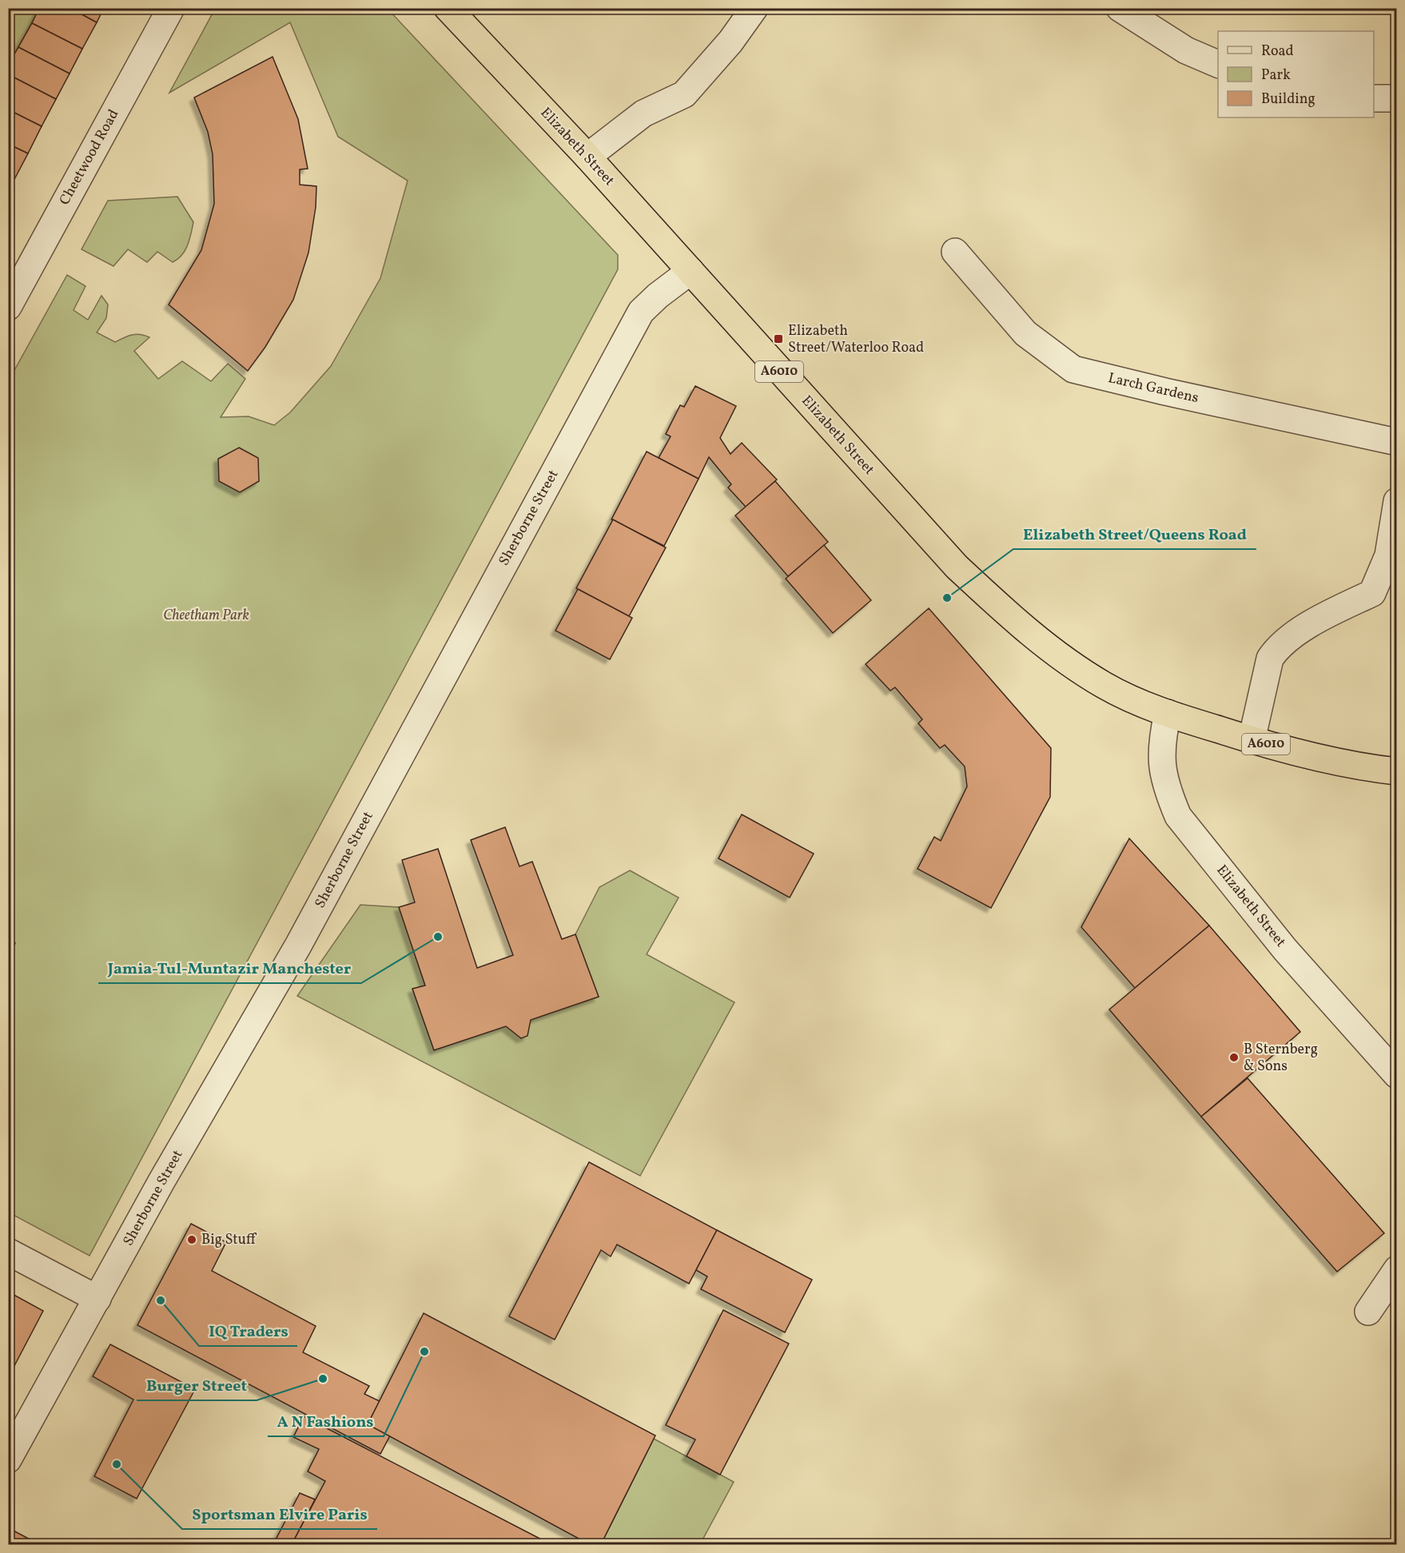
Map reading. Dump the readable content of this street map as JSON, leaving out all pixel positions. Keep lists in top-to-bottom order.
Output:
{
  "streets": {
    "highway": ["Elizabeth Street", "A6010"],
    "street": ["Cheetwood Road", "Larch Gardens", "Sherborne Street"]
  },
  "crossings": [
    ["Elizabeth Street", "A6010"],
    ["Elizabeth Street", "Sherborne Street"]
  ],
  "parks": ["Cheetham Park"],
  "places": {
    "transit": ["Elizabeth Street/Waterloo Road"],
    "other": [
      "Elizabeth Street/Queens Road",
      "Jamia-Tul-Muntazir Manchester",
      "B Sternberg & Sons",
      "Big Stuff",
      "IQ Traders",
      "A N Fashions",
      "Burger Street",
      "Sportsman Elvire Paris"
    ]
  },
  "legend": ["Road", "Park", "Building"]
}
